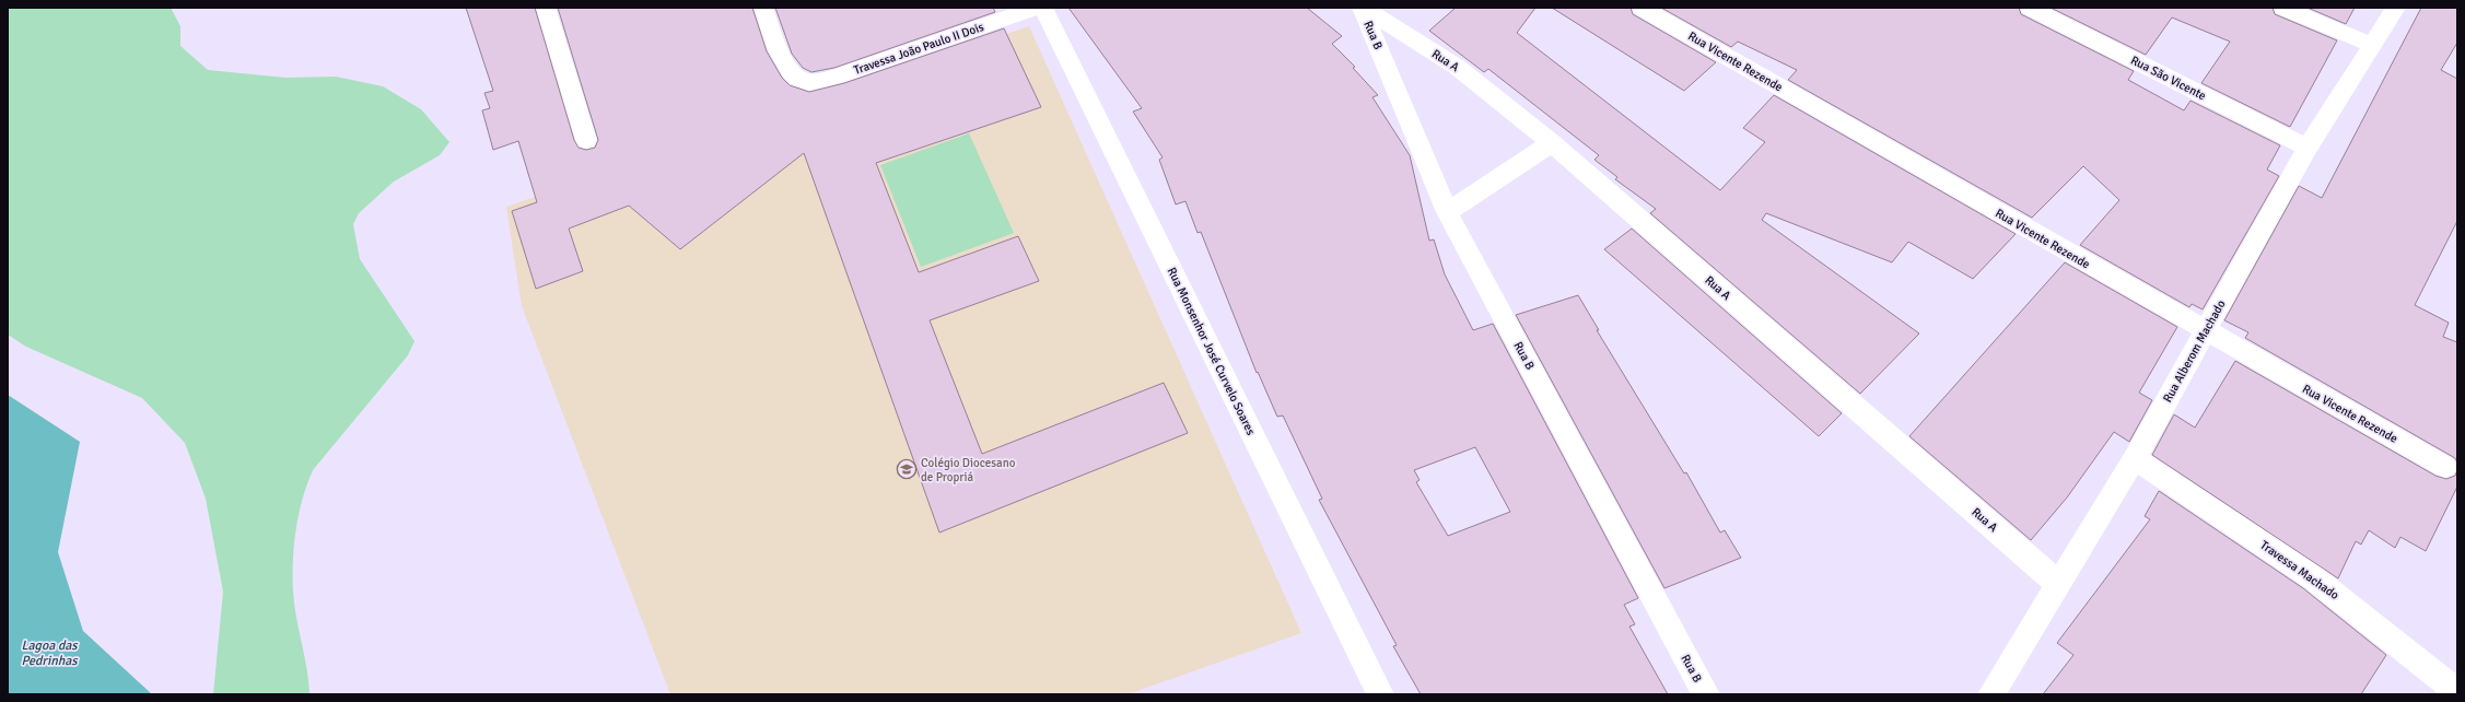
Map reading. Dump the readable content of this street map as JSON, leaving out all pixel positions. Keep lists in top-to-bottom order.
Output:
{
  "streets": {
    "street": [
      "Rua B",
      "Travessa João Paulo II Dois",
      "Rua A",
      "Rua Vicente Rezende",
      "Rua São Vicente",
      "Rua Monsenhor José Curvelo Soares",
      "Rua Alberom Machado",
      "Travessa Machado"
    ]
  },
  "crossings": [
    ["Rua B", "Rua A"],
    ["Rua A", "Rua Alberom Machado"],
    ["Rua Vicente Rezende", "Rua Alberom Machado"],
    ["Rua São Vicente", "Rua Alberom Machado"],
    ["Rua Alberom Machado", "Travessa Machado"]
  ],
  "water": ["Lagoa das Pedrinhas"],
  "places": {
    "school or university": ["Colégio Diocesano de Propriá"]
  }
}
